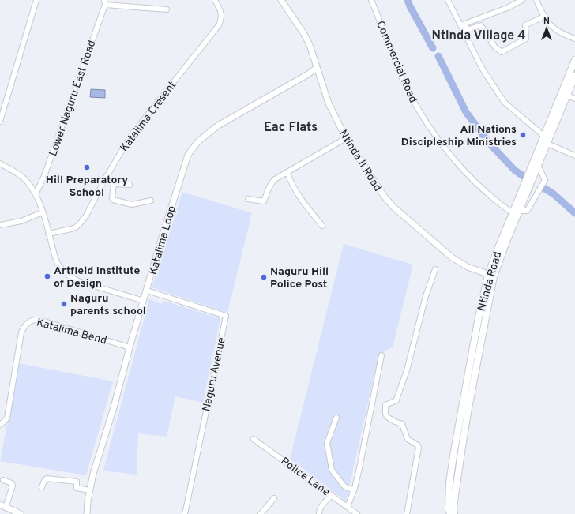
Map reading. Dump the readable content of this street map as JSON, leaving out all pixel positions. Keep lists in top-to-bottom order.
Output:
{
  "streets": {
    "main road": ["Ntinda Road"],
    "street": [
      "Commercial Road",
      "Lower Naguru East Road",
      "Katalima Cresent",
      "Ntinda II Road",
      "Katalima Loop",
      "Katalima Bend",
      "Naguru Avenue",
      "Police Lane"
    ]
  },
  "crossings": [
    ["Commercial Road", "Ntinda Road"],
    ["Ntinda II Road", "Katalima Loop"],
    ["Ntinda II Road", "Ntinda Road"],
    ["Katalima Loop", "Katalima Bend"],
    ["Katalima Loop", "Naguru Avenue"]
  ],
  "districts": ["Ntinda Village 4", "Eac Flats"],
  "places": [
    "All Nations Discipleship Ministries",
    "Hill Preparatory School",
    "Artfield Institute of Design",
    "Naguru Hill Police Post",
    "Naguru parents school"
  ],
  "north": "top"
}
